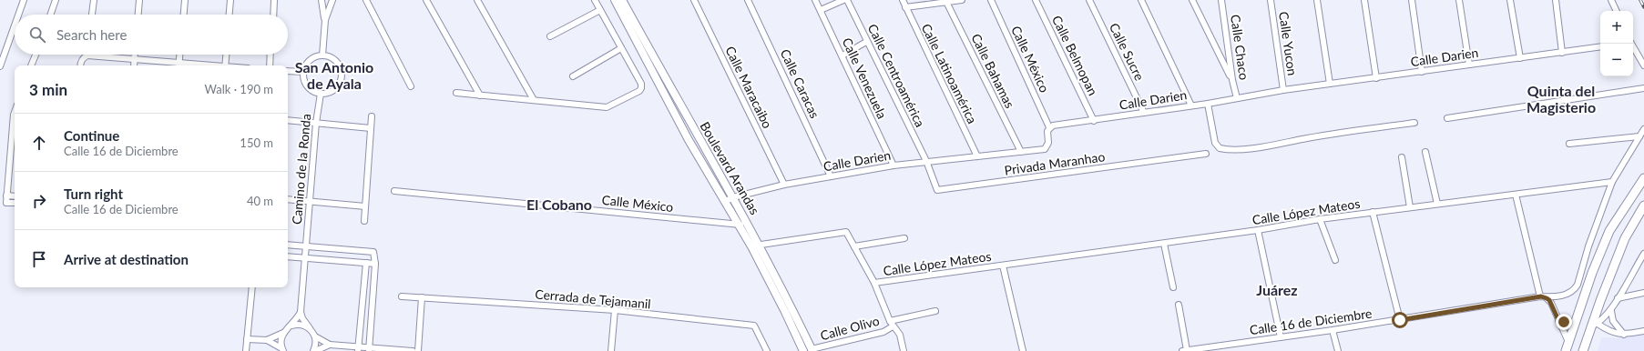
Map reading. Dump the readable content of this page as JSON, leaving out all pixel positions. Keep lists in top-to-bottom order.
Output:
{
  "streets": {
    "main road": ["Boulevard Arandas"],
    "street": [
      "Calle Yucon",
      "Calle Chaco",
      "Calle Sucre",
      "Calle Belmopan",
      "Calle Darien",
      "Calle México",
      "Calle Bahamas",
      "Calle Latinoamérica",
      "Calle Centroamérica",
      "Calle Venezuela",
      "Calle Caracas",
      "Calle Maracaibo",
      "Privada Maranhao",
      "Camino de la Ronda",
      "Calle López Mateos",
      "Cerrada de Tejamanil",
      "Calle 16 de Diciembre",
      "Calle Olivo"
    ]
  },
  "crossings": [
    ["Calle Yucon", "Calle Darien"],
    ["Calle Chaco", "Calle Darien"],
    ["Calle Sucre", "Calle Darien"],
    ["Calle Belmopan", "Calle Darien"],
    ["Calle Darien", "Calle México"],
    ["Calle Darien", "Calle Bahamas"],
    ["Calle Darien", "Calle Latinoamérica"],
    ["Calle Darien", "Calle Centroamérica"],
    ["Calle Darien", "Calle Venezuela"],
    ["Calle Darien", "Calle Caracas"],
    ["Calle Darien", "Calle Maracaibo"],
    ["Calle Darien", "Privada Maranhao"],
    ["Calle Darien", "Boulevard Arandas"],
    ["Calle México", "Boulevard Arandas"],
    ["Calle Centroamérica", "Privada Maranhao"],
    ["Boulevard Arandas", "Calle Olivo"],
    ["Calle López Mateos", "Calle 16 de Diciembre"]
  ],
  "districts": [
    "San Antonio de Ayala",
    "Quinta del Magisterio",
    "El Cobano",
    "Juárez"
  ],
  "page": {
    "map_buttons": ["+", "−"],
    "search": "Search here",
    "heading": ["3 min", "Walk · 190 m"],
    "list": [
      ["Continue", "Calle 16 de Diciembre", "150 m"],
      ["Turn right", "Calle 16 de Diciembre", "40 m"],
      "Arrive at destination"
    ]
  }
}
